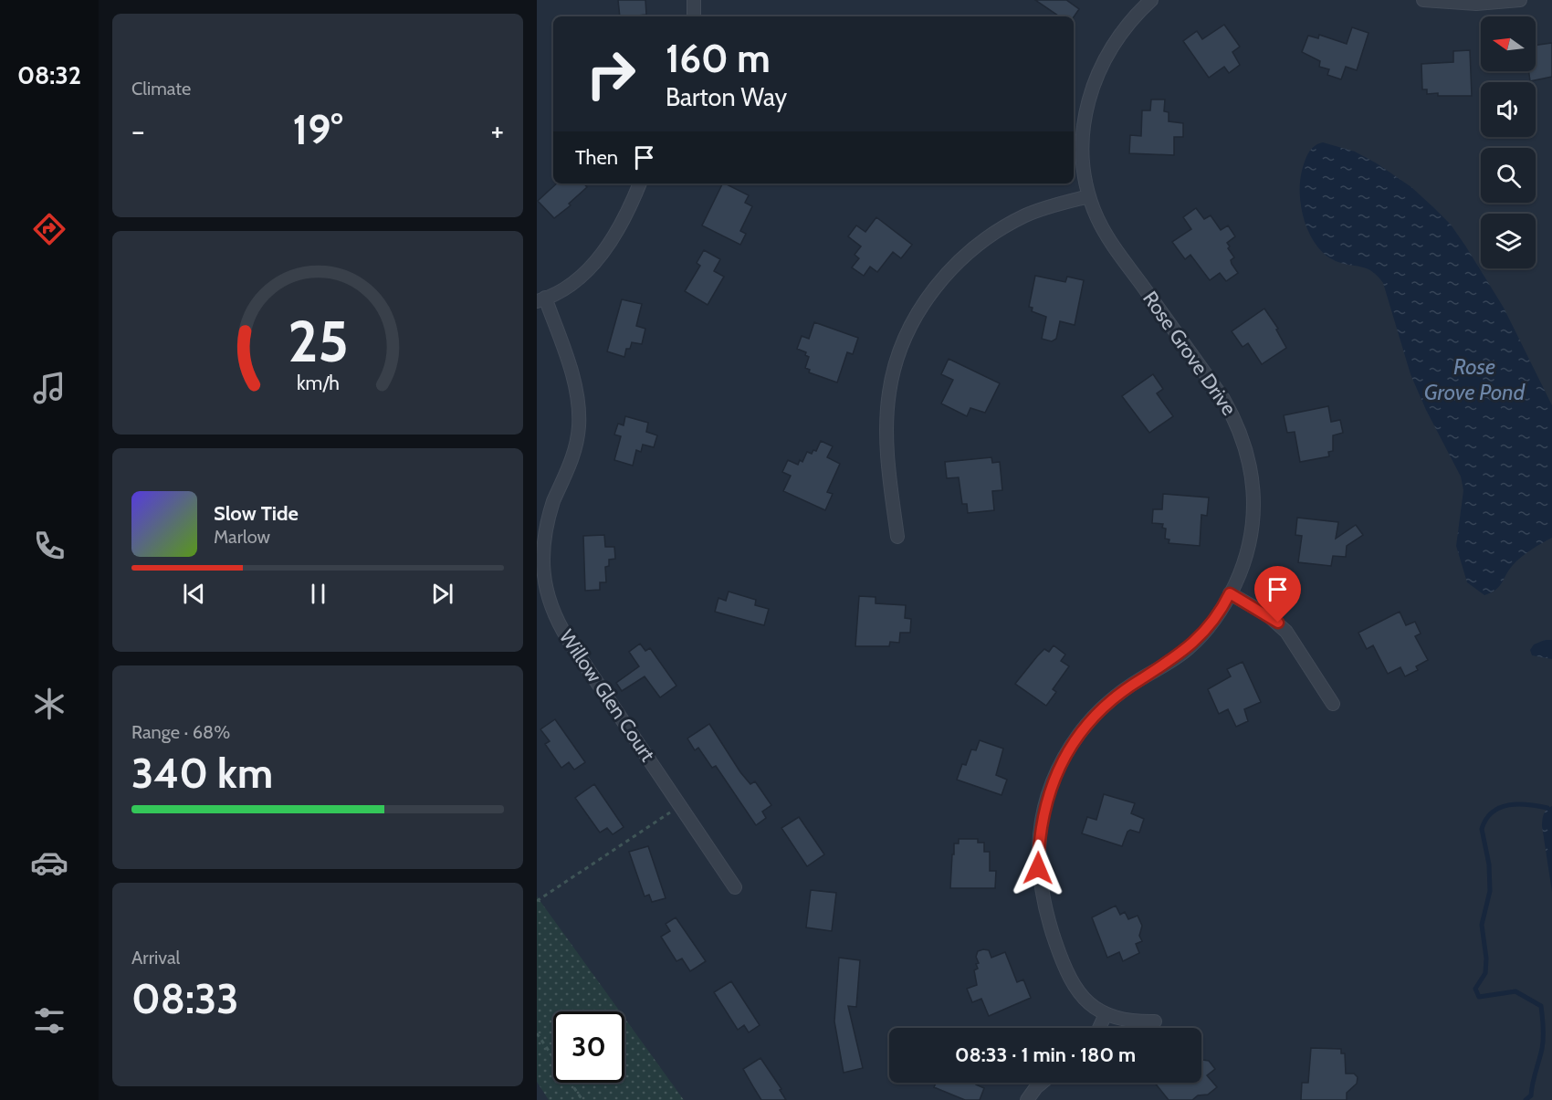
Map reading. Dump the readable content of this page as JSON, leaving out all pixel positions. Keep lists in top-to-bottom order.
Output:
{
  "streets": {
    "street": ["Rose Grove Drive", "Willow Glen Court"]
  },
  "water": ["Rose Grove Pond"],
  "north": "left",
  "page": {
    "tabs": "08:32",
    "tile": [
      "Climate",
      ["Range · 68%", "340 km"],
      ["Arrival", "08:33"]
    ],
    "turn": ["160 m", "Barton Way"],
    "heat": ["−", "19°", "+"],
    "then": "Then",
    "song": ["Slow Tide", "Marlow"],
    "limit": "30",
    "trip": "08:33 · 1 min · 180 m",
    "gauge": ["25", "km/h"]
  }
}
